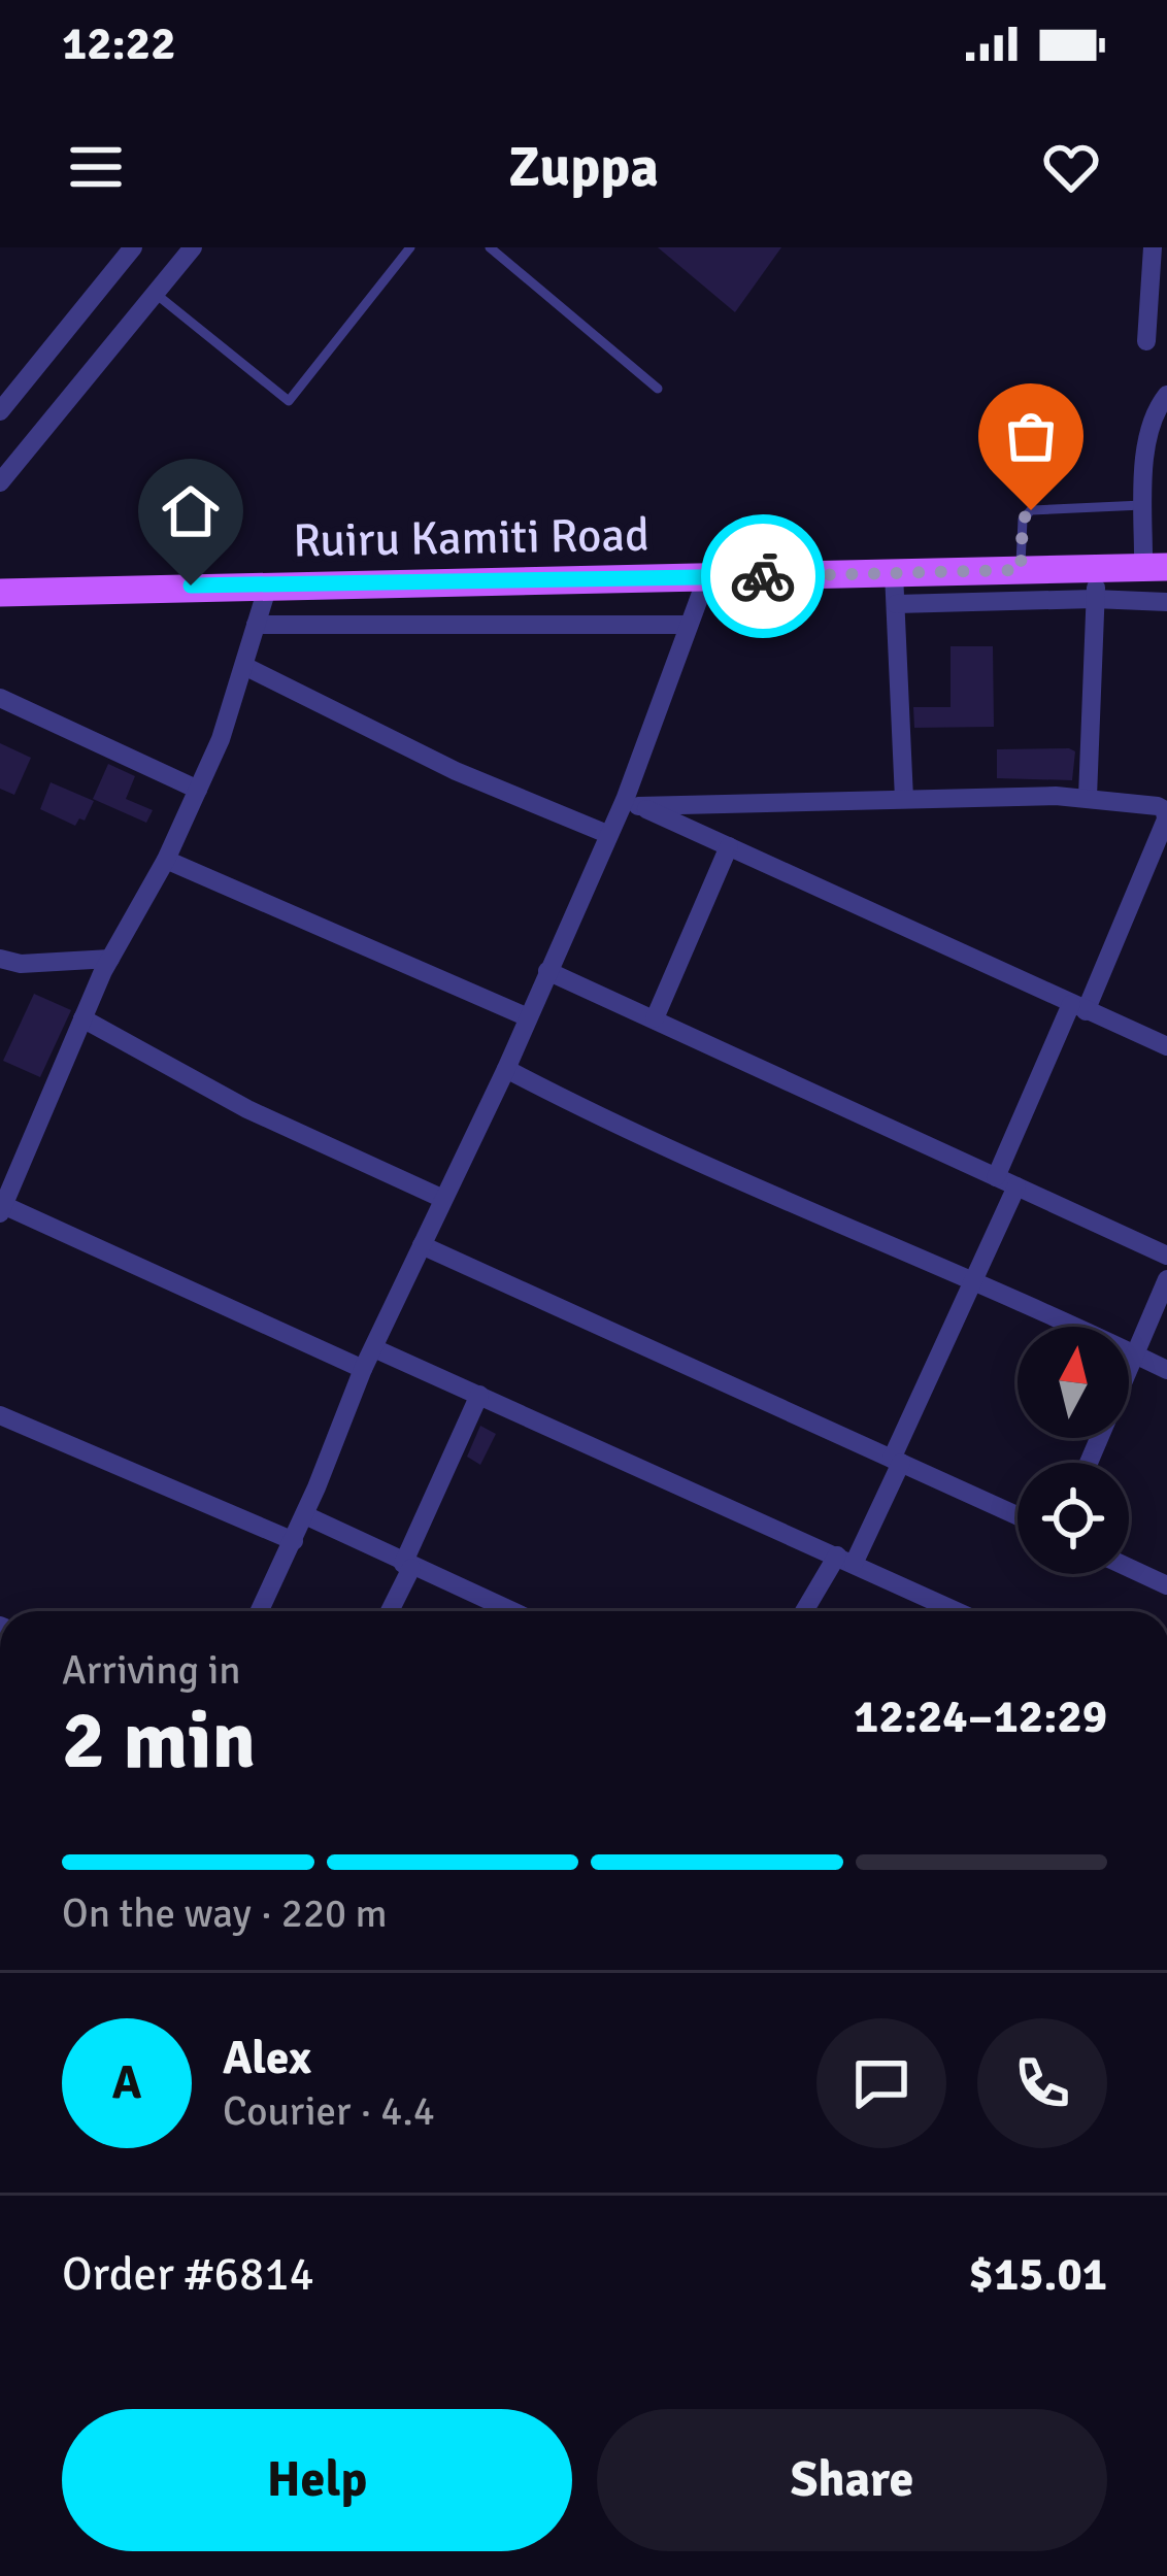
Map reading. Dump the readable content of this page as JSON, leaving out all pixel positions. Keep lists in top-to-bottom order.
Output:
{
  "streets": {
    "main road": ["Ruiru Kamiti Road"]
  },
  "north": "top",
  "page": {
    "status": "12:22",
    "header": "Zuppa",
    "heading": ["2 min", "Arriving in", "12:24–12:29"],
    "panel": [
      "Alex",
      "Courier · 4.4",
      "Order #6814",
      "$15.01"
    ],
    "bar": "On the way · 220 m",
    "round": "A",
    "buttons": ["Help", "Share"]
  }
}
